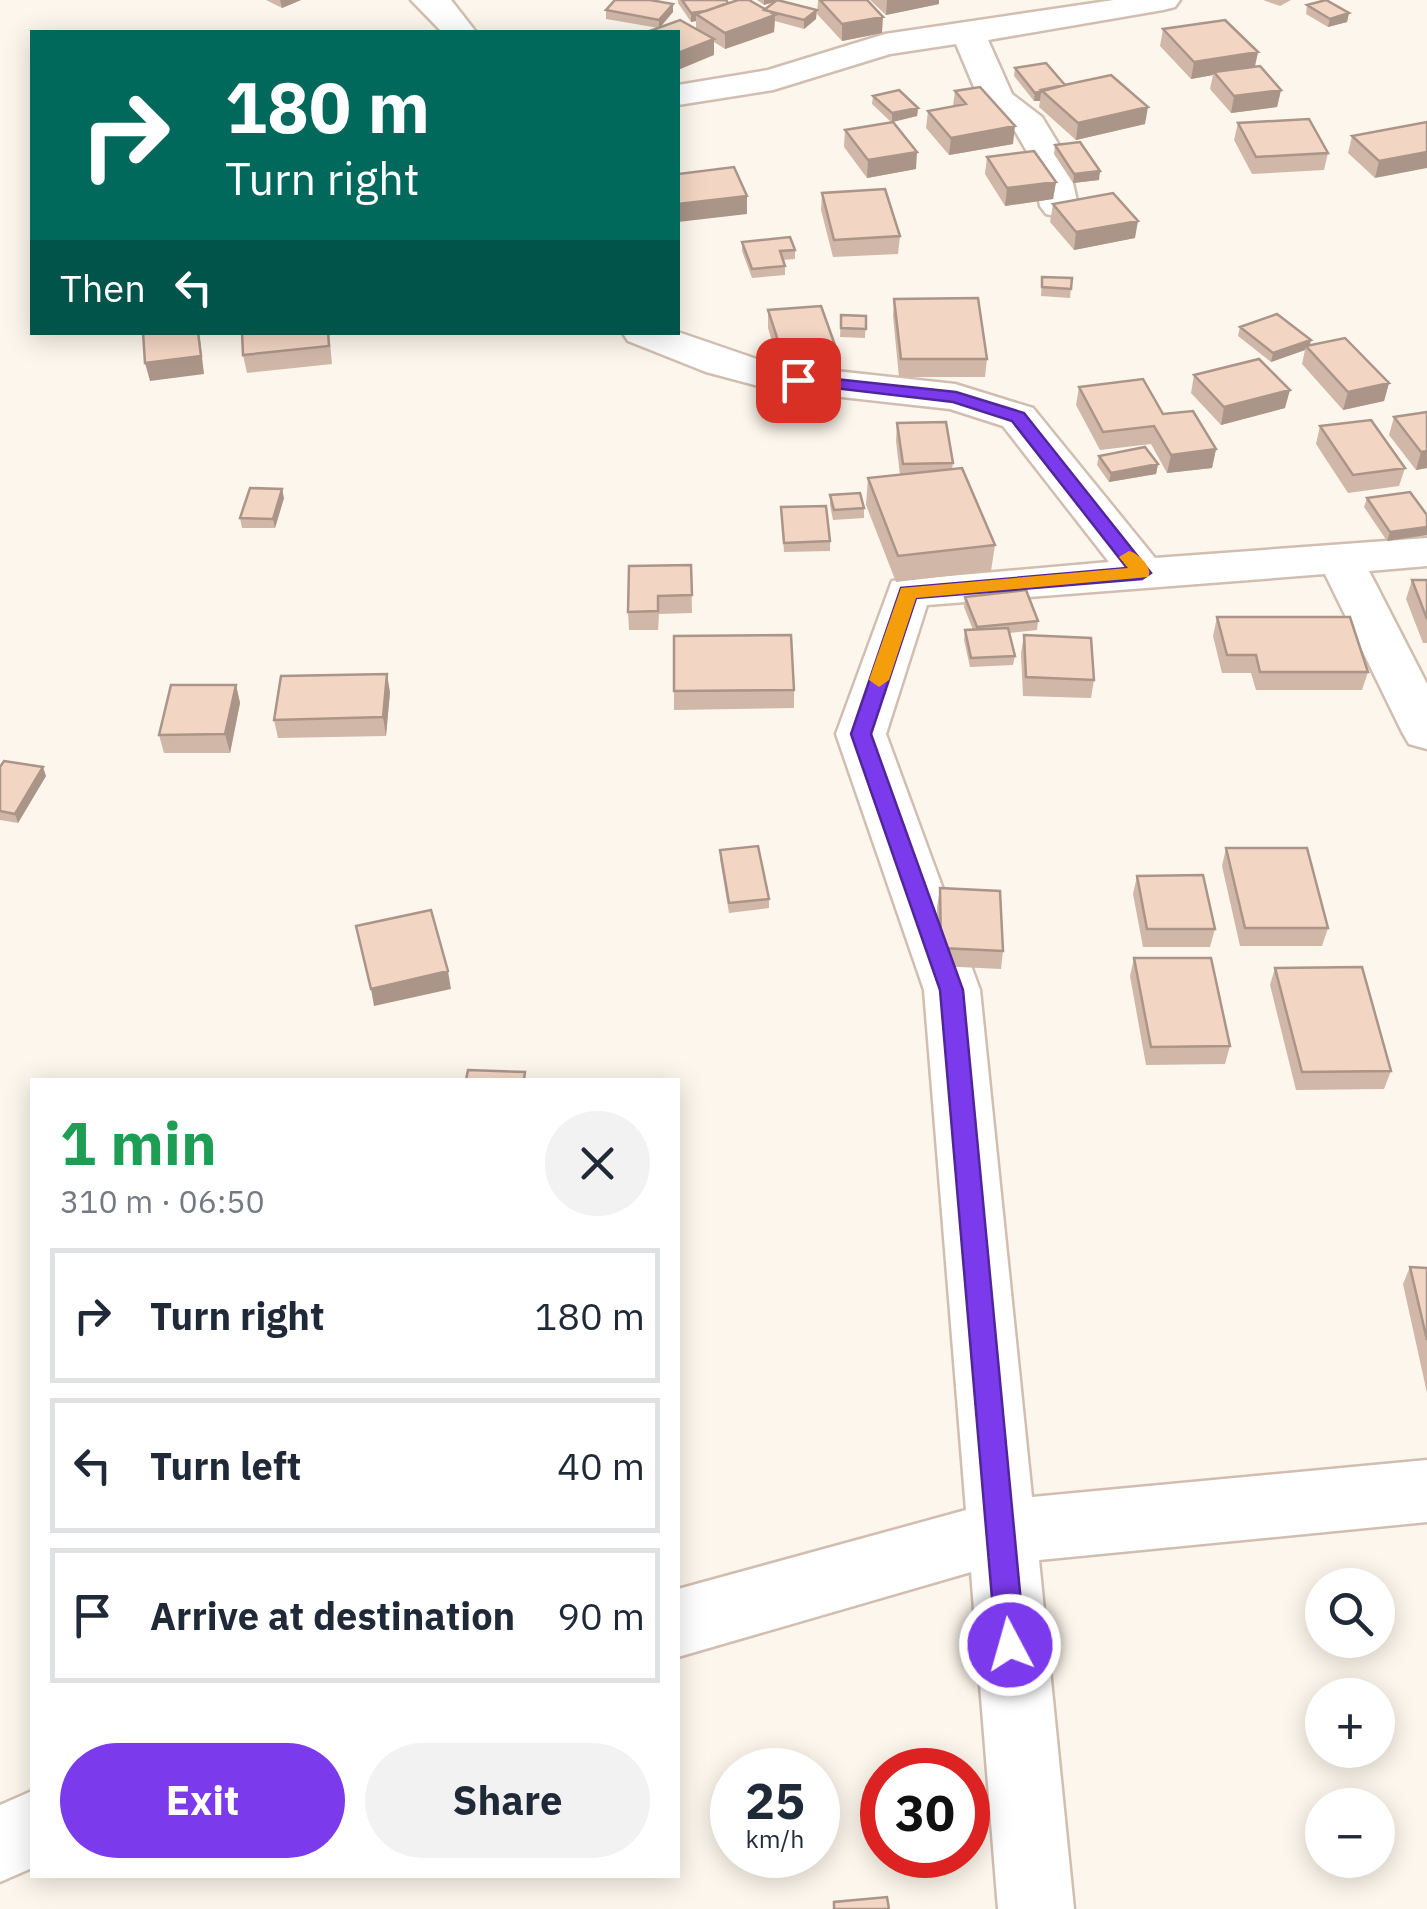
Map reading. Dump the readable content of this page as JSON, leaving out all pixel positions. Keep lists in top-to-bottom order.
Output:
{
  "page": {
    "turn": ["180 m", "Turn right"],
    "then": "Then",
    "heading": ["1 min", "310 m · 06:50"],
    "list": [
      {
        "name": "Turn right",
        "value": "180 m"
      },
      {
        "name": "Turn left",
        "value": "40 m"
      },
      {
        "name": "Arrive at destination",
        "value": "90 m"
      }
    ],
    "map_buttons": ["+", "−"],
    "buttons": ["Exit", "Share"],
    "speed": "25 km/h",
    "limit": "30"
  }
}
